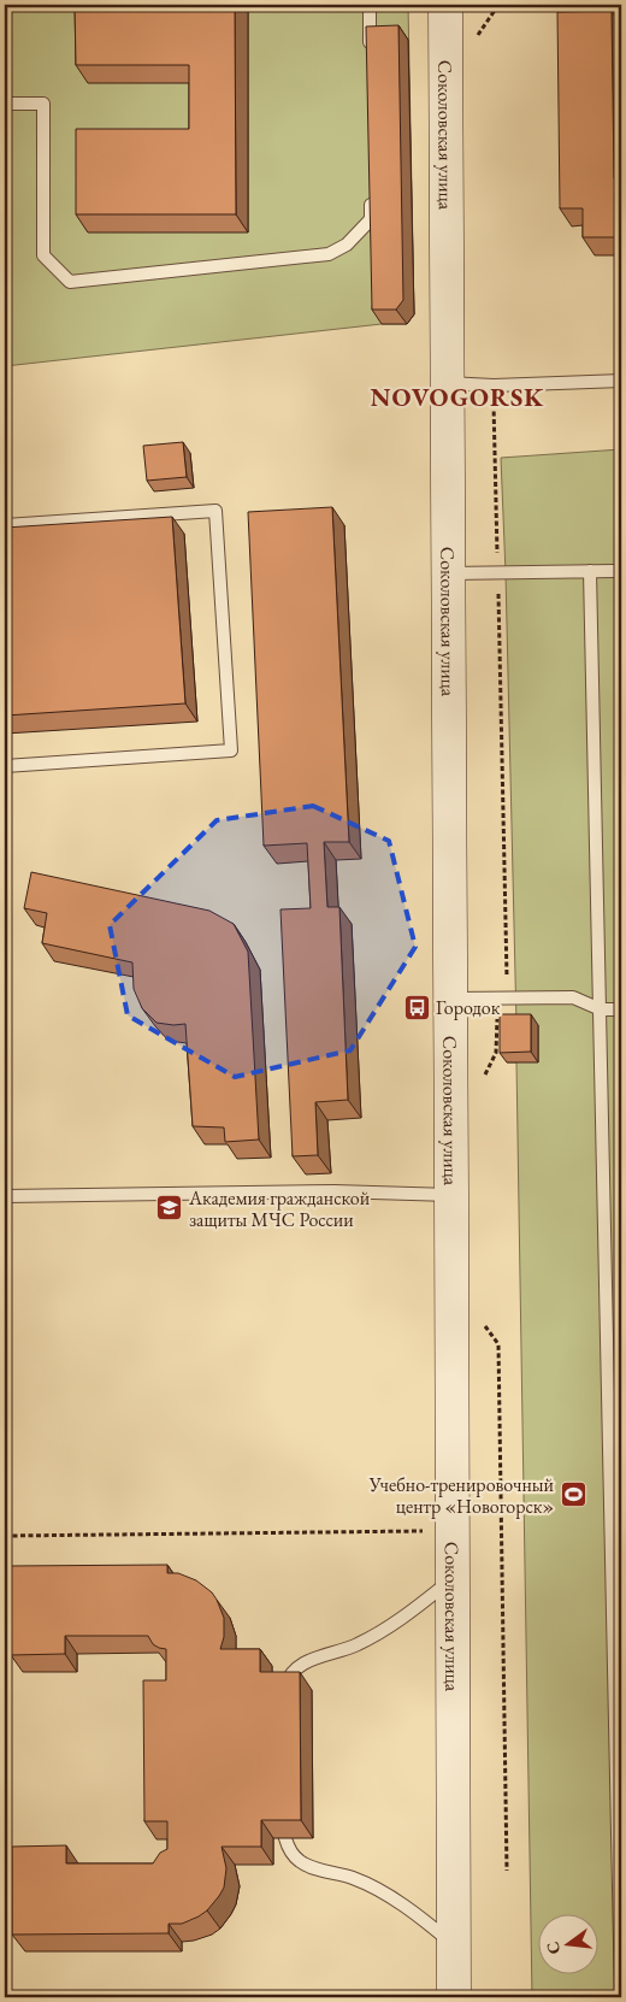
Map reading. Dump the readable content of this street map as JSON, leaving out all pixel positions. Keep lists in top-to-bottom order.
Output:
{
  "streets": {
    "street": ["Соколовская улица"]
  },
  "districts": ["NOVOGORSK"],
  "places": {
    "bus stop": ["Городок"],
    "school or university": ["Академия гражданской защиты МЧС России"],
    "sports": ["Учебно-тренировочный центр «Новогорск»"]
  },
  "north": "left"
}
